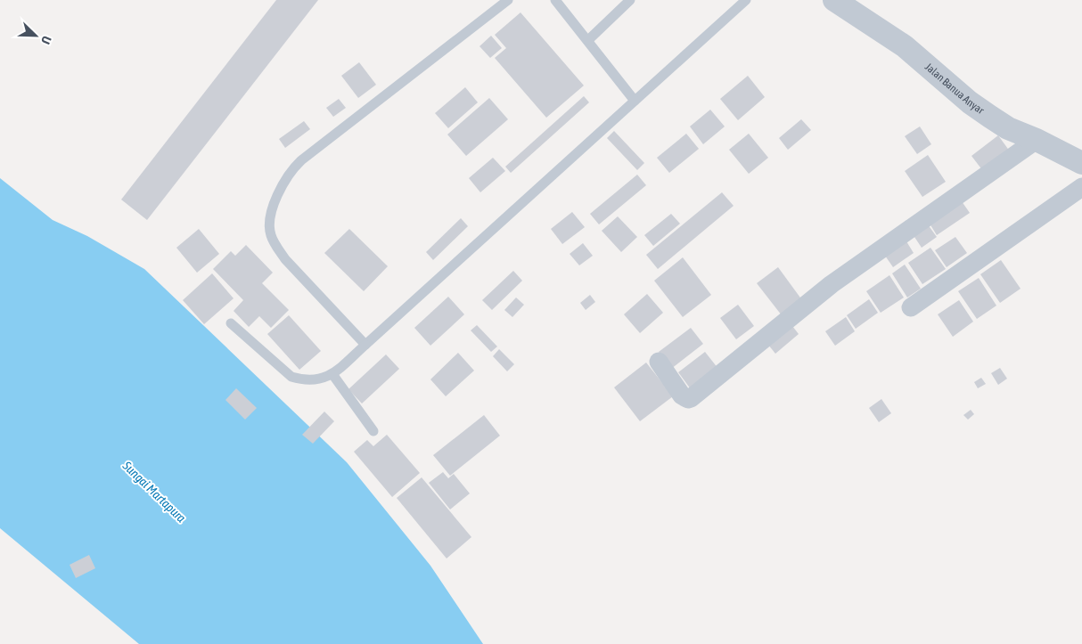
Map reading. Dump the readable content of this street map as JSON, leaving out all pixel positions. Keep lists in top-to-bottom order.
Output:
{
  "streets": {
    "street": ["Jalan Banua Anyar"]
  },
  "water": ["Sungai Martapura"],
  "north": "bottom right"
}
